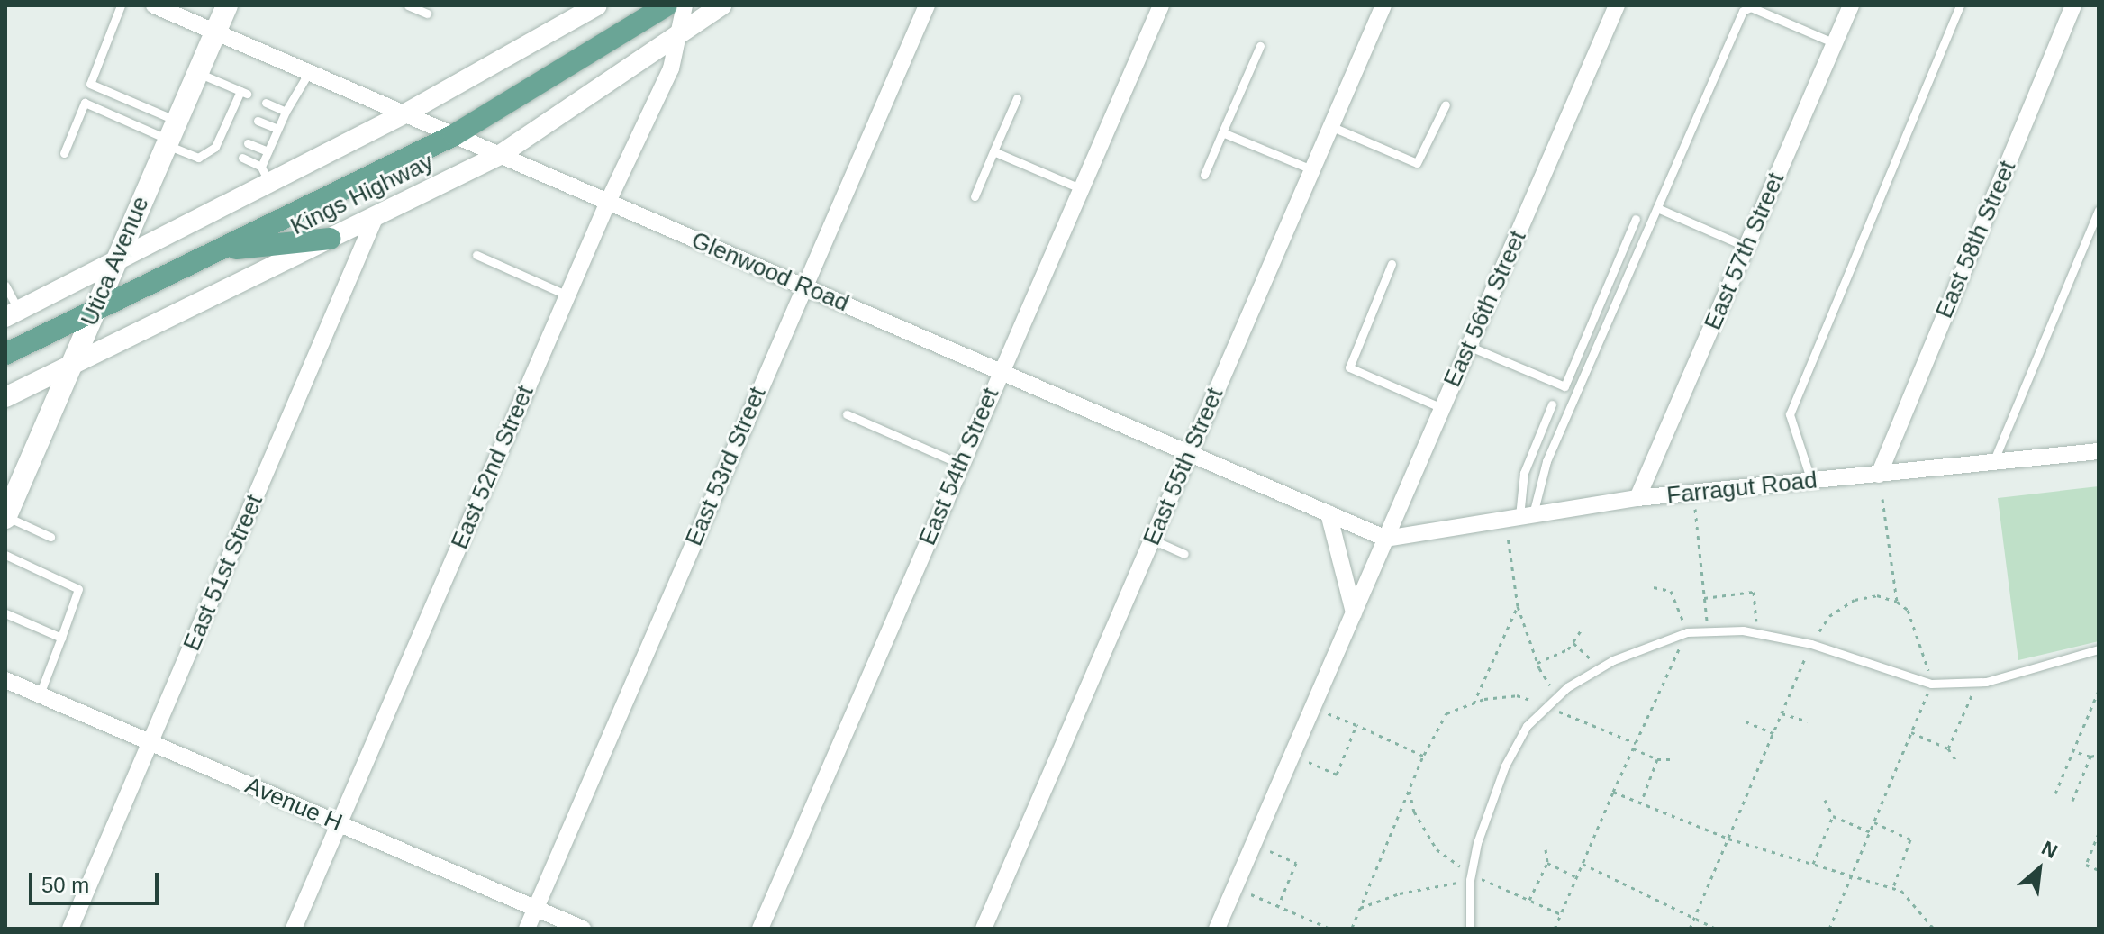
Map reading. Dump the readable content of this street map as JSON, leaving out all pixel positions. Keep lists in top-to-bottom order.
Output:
{
  "streets": {
    "main road": ["Kings Highway", "Utica Avenue"],
    "street": [
      "East 58th Street",
      "East 57th Street",
      "Glenwood Road",
      "East 56th Street",
      "East 53rd Street",
      "East 54th Street",
      "East 55th Street",
      "East 52nd Street",
      "Farragut Road",
      "East 51st Street",
      "Avenue H"
    ]
  },
  "crossings": [
    ["Kings Highway", "Utica Avenue"],
    ["Kings Highway", "Glenwood Road"],
    ["Kings Highway", "East 52nd Street"],
    ["Kings Highway", "East 51st Street"],
    ["East 58th Street", "Farragut Road"],
    ["East 57th Street", "Farragut Road"],
    ["Utica Avenue", "Glenwood Road"],
    ["Glenwood Road", "East 56th Street"],
    ["Glenwood Road", "East 53rd Street"],
    ["Glenwood Road", "East 54th Street"],
    ["Glenwood Road", "East 55th Street"],
    ["Glenwood Road", "East 52nd Street"],
    ["Glenwood Road", "Farragut Road"],
    ["East 56th Street", "Farragut Road"],
    ["East 53rd Street", "Avenue H"],
    ["East 52nd Street", "Avenue H"],
    ["East 51st Street", "Avenue H"]
  ],
  "scale_bar": "50 m",
  "north": "top right"
}
